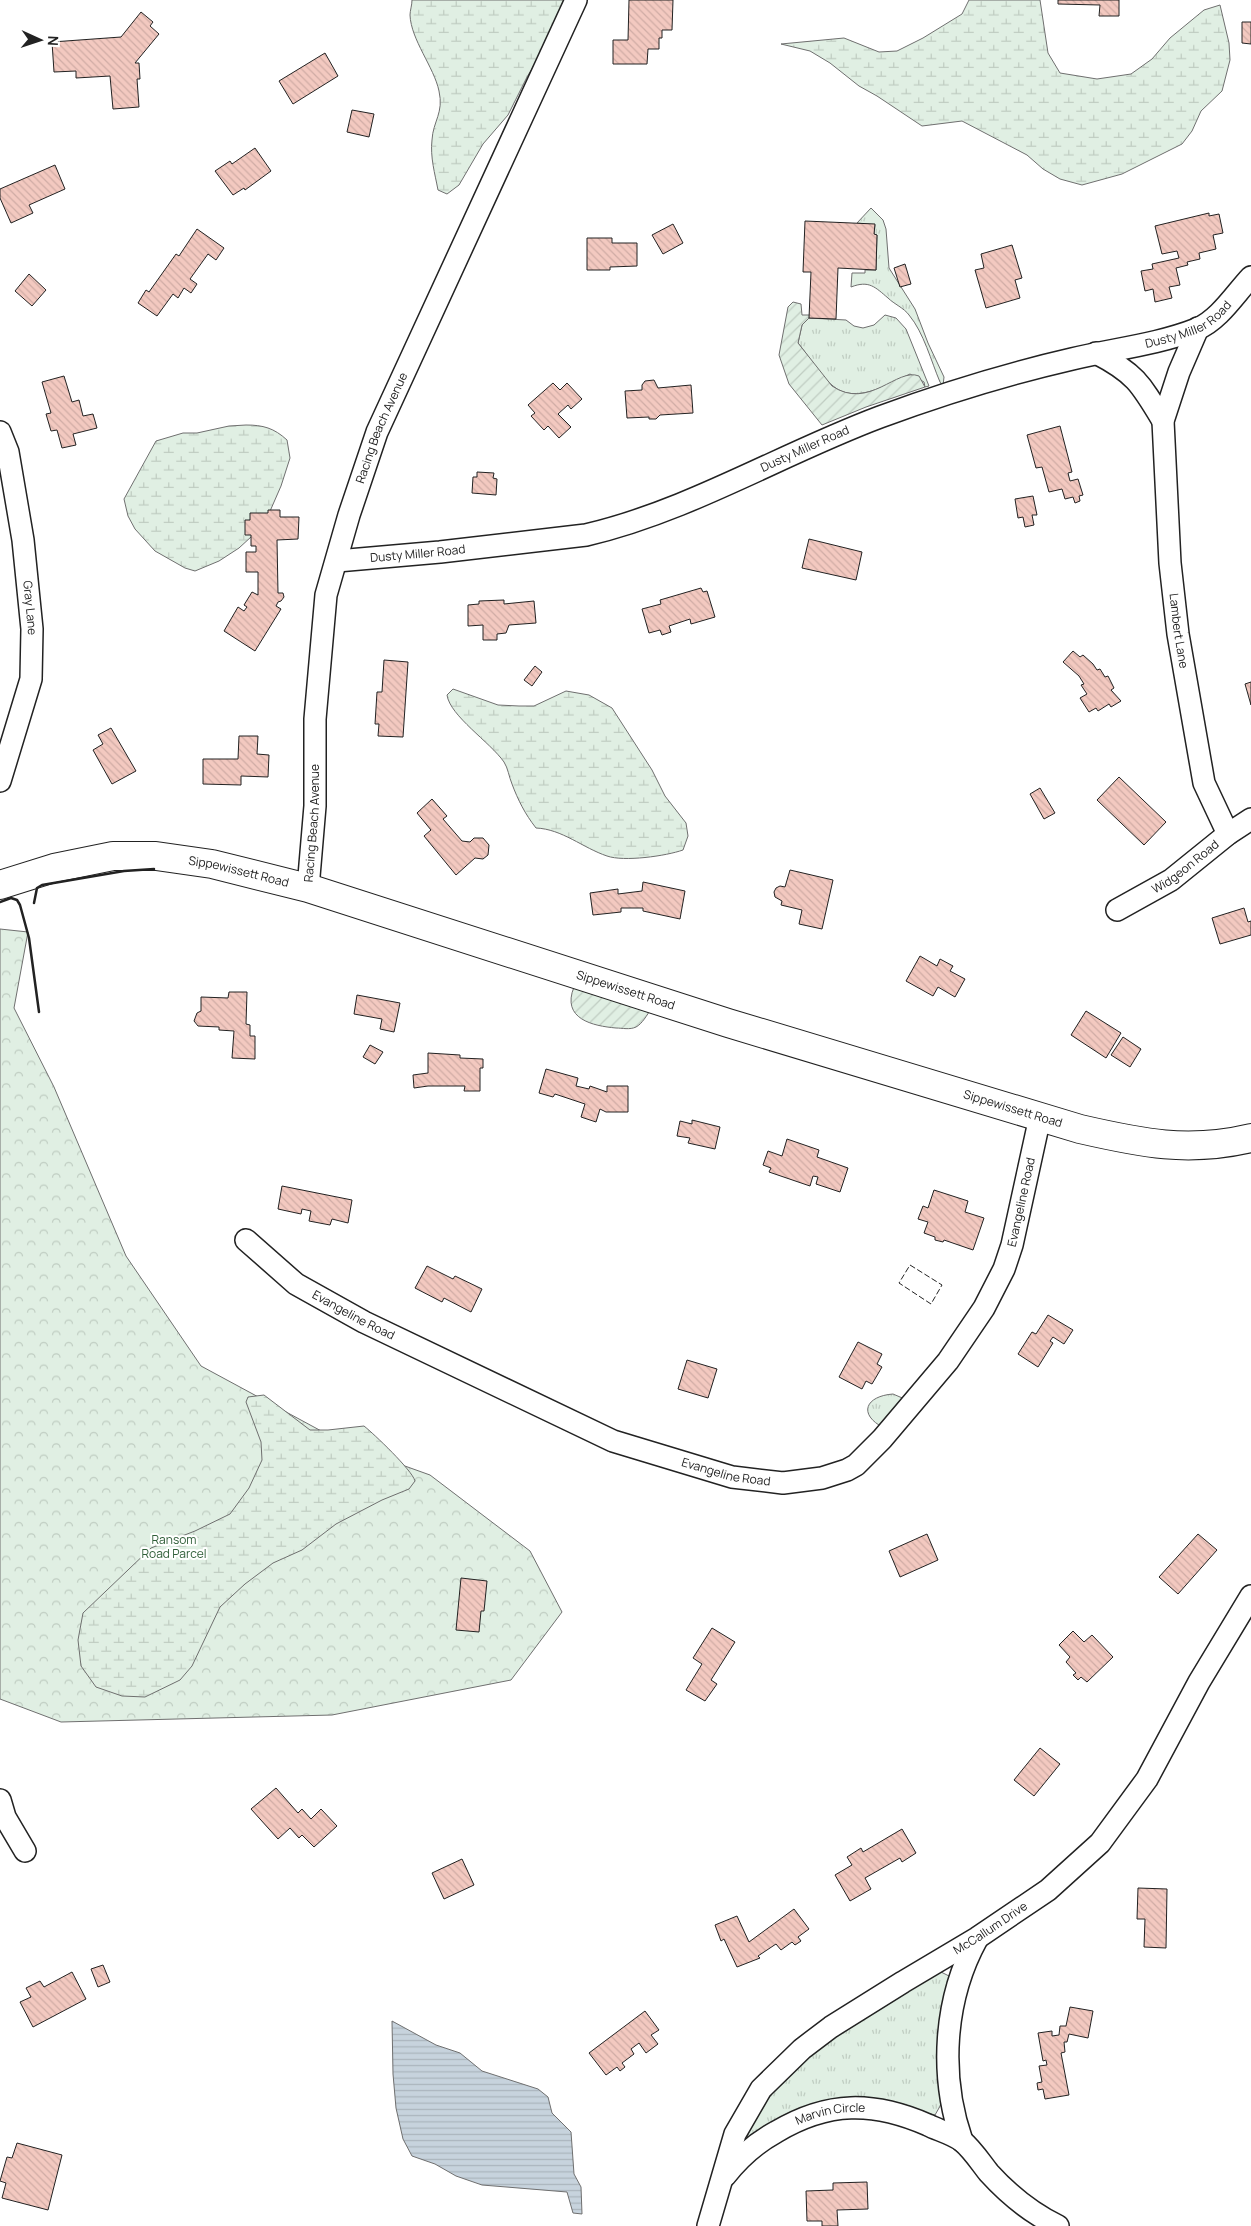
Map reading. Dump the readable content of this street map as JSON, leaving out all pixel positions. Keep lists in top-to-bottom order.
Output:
{
  "streets": {
    "main road": ["Sippewissett Road"],
    "street": [
      "Dusty Miller Road",
      "Racing Beach Avenue",
      "Gray Lane",
      "Lambert Lane",
      "Widgeon Road",
      "Evangeline Road",
      "McCallum Drive",
      "Marvin Circle"
    ]
  },
  "crossings": [
    ["Dusty Miller Road", "Racing Beach Avenue"],
    ["Dusty Miller Road", "Lambert Lane"],
    ["Racing Beach Avenue", "Sippewissett Road"],
    ["Lambert Lane", "Widgeon Road"],
    ["Sippewissett Road", "Evangeline Road"],
    ["McCallum Drive", "Marvin Circle"]
  ],
  "parks": ["Ransom Road Parcel"],
  "north": "right"
}
